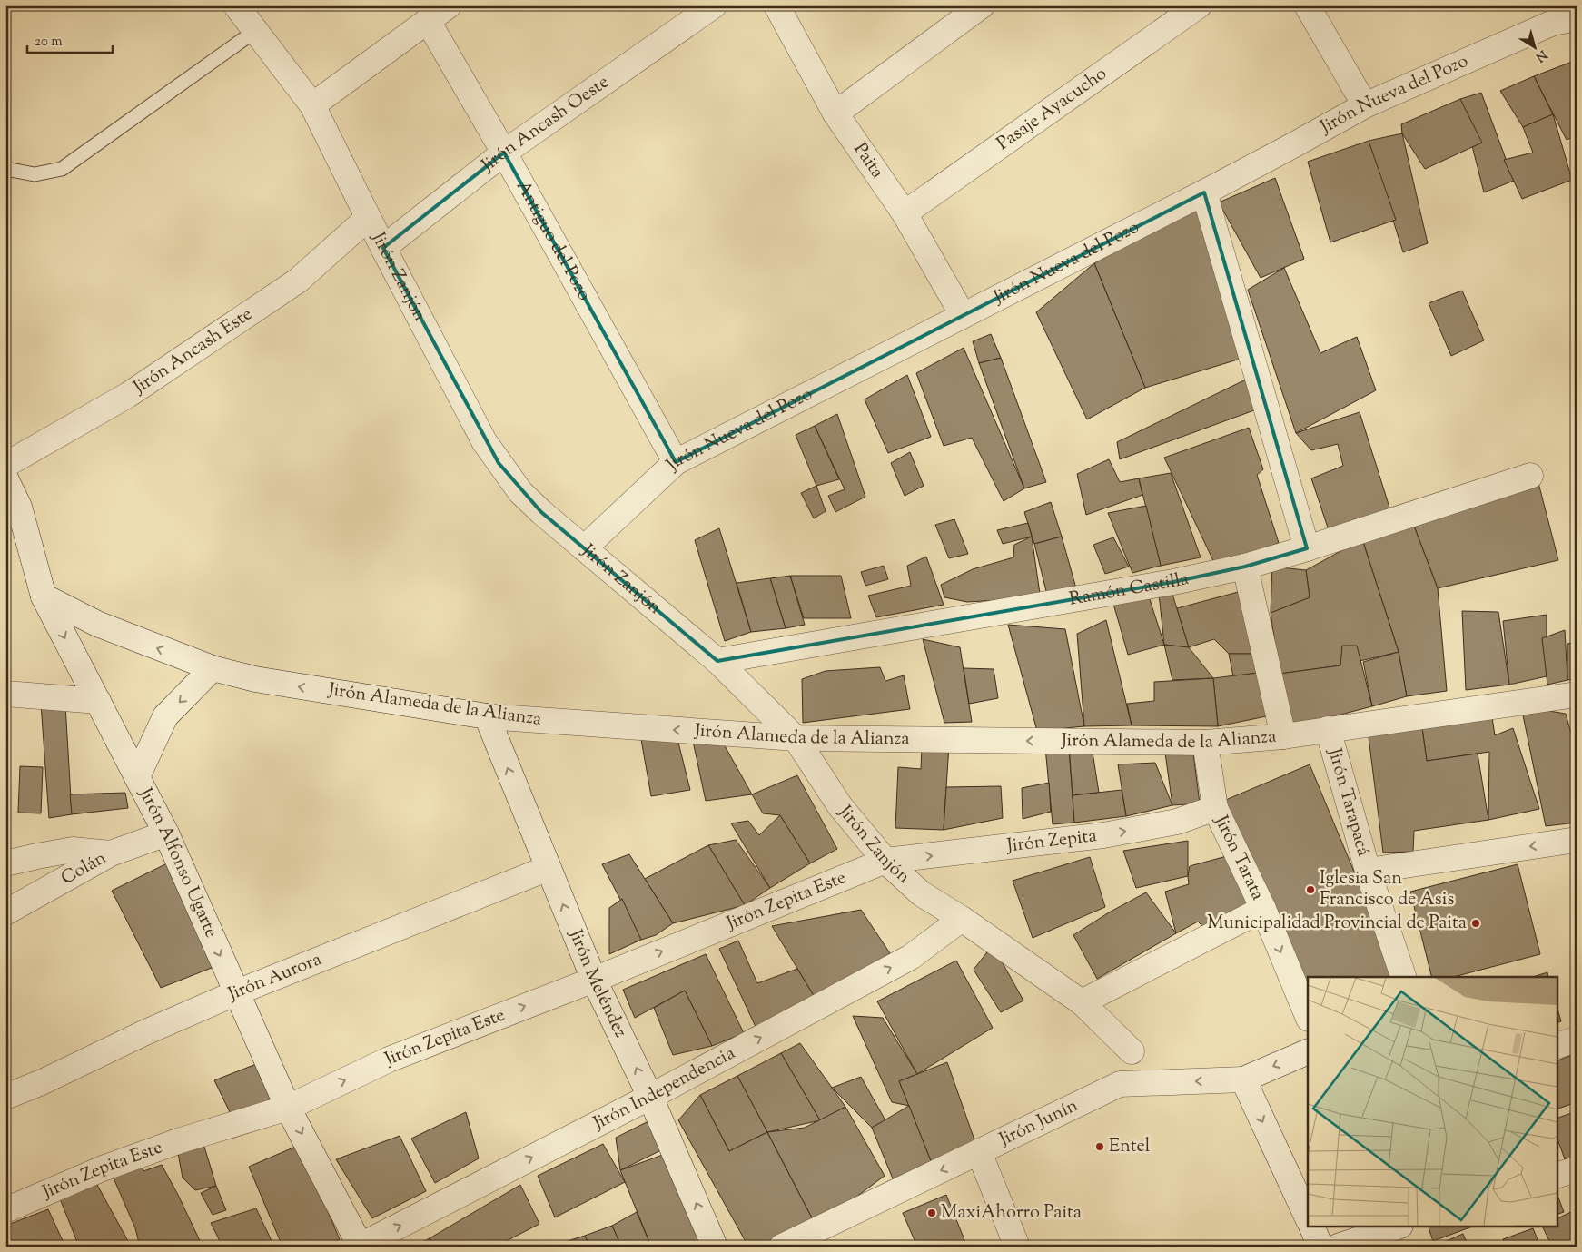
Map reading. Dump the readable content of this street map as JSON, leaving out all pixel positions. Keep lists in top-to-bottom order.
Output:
{
  "streets": {
    "street": [
      "Jirón Nueva del Pozo",
      "Pasaje Ayacucho",
      "Jirón Ancash Oeste",
      "Paita",
      "Antiguo del Pozo",
      "Jirón Zanjón",
      "Jirón Ancash Este",
      "Ramón Castilla",
      "Jirón Alameda de la Alianza",
      "Jirón Tarapacá",
      "Jirón Zepita",
      "Jirón Tarata",
      "Jirón Alfonso Ugarte",
      "Colán",
      "Jirón Zepita Este",
      "Jirón Aurora",
      "Jirón Meléndez",
      "Jirón Independencia",
      "Jirón Junín"
    ]
  },
  "crossings": [
    ["Jirón Nueva del Pozo", "Paita"],
    ["Jirón Nueva del Pozo", "Antiguo del Pozo"],
    ["Jirón Nueva del Pozo", "Jirón Zanjón"],
    ["Pasaje Ayacucho", "Paita"],
    ["Jirón Ancash Oeste", "Antiguo del Pozo"],
    ["Jirón Ancash Oeste", "Jirón Zanjón"],
    ["Jirón Zanjón", "Jirón Ancash Este"],
    ["Jirón Zanjón", "Ramón Castilla"],
    ["Jirón Zanjón", "Jirón Alameda de la Alianza"],
    ["Jirón Zanjón", "Jirón Zepita"],
    ["Jirón Zanjón", "Jirón Zepita Este"],
    ["Jirón Zanjón", "Jirón Independencia"],
    ["Jirón Alameda de la Alianza", "Jirón Tarapacá"],
    ["Jirón Alameda de la Alianza", "Jirón Tarata"],
    ["Jirón Alameda de la Alianza", "Jirón Alfonso Ugarte"],
    ["Jirón Alameda de la Alianza", "Jirón Meléndez"],
    ["Jirón Zepita", "Jirón Tarata"],
    ["Jirón Zepita", "Jirón Zepita Este"],
    ["Jirón Alfonso Ugarte", "Colán"],
    ["Jirón Alfonso Ugarte", "Jirón Zepita Este"],
    ["Jirón Alfonso Ugarte", "Jirón Aurora"],
    ["Jirón Alfonso Ugarte", "Jirón Independencia"],
    ["Jirón Zepita Este", "Jirón Meléndez"],
    ["Jirón Aurora", "Jirón Meléndez"],
    ["Jirón Meléndez", "Jirón Independencia"]
  ],
  "one_way": [
    "Jirón Alameda de la Alianza",
    "Jirón Tarata",
    "Jirón Alfonso Ugarte",
    "Jirón Zepita Este",
    "Jirón Meléndez",
    "Jirón Independencia"
  ],
  "places": [
    "Iglesia San Francisco de Asis",
    "Municipalidad Provincial de Paita",
    "Entel",
    "MaxiAhorro Paita"
  ],
  "scale_bar": "20 m",
  "north": "bottom right"
}
